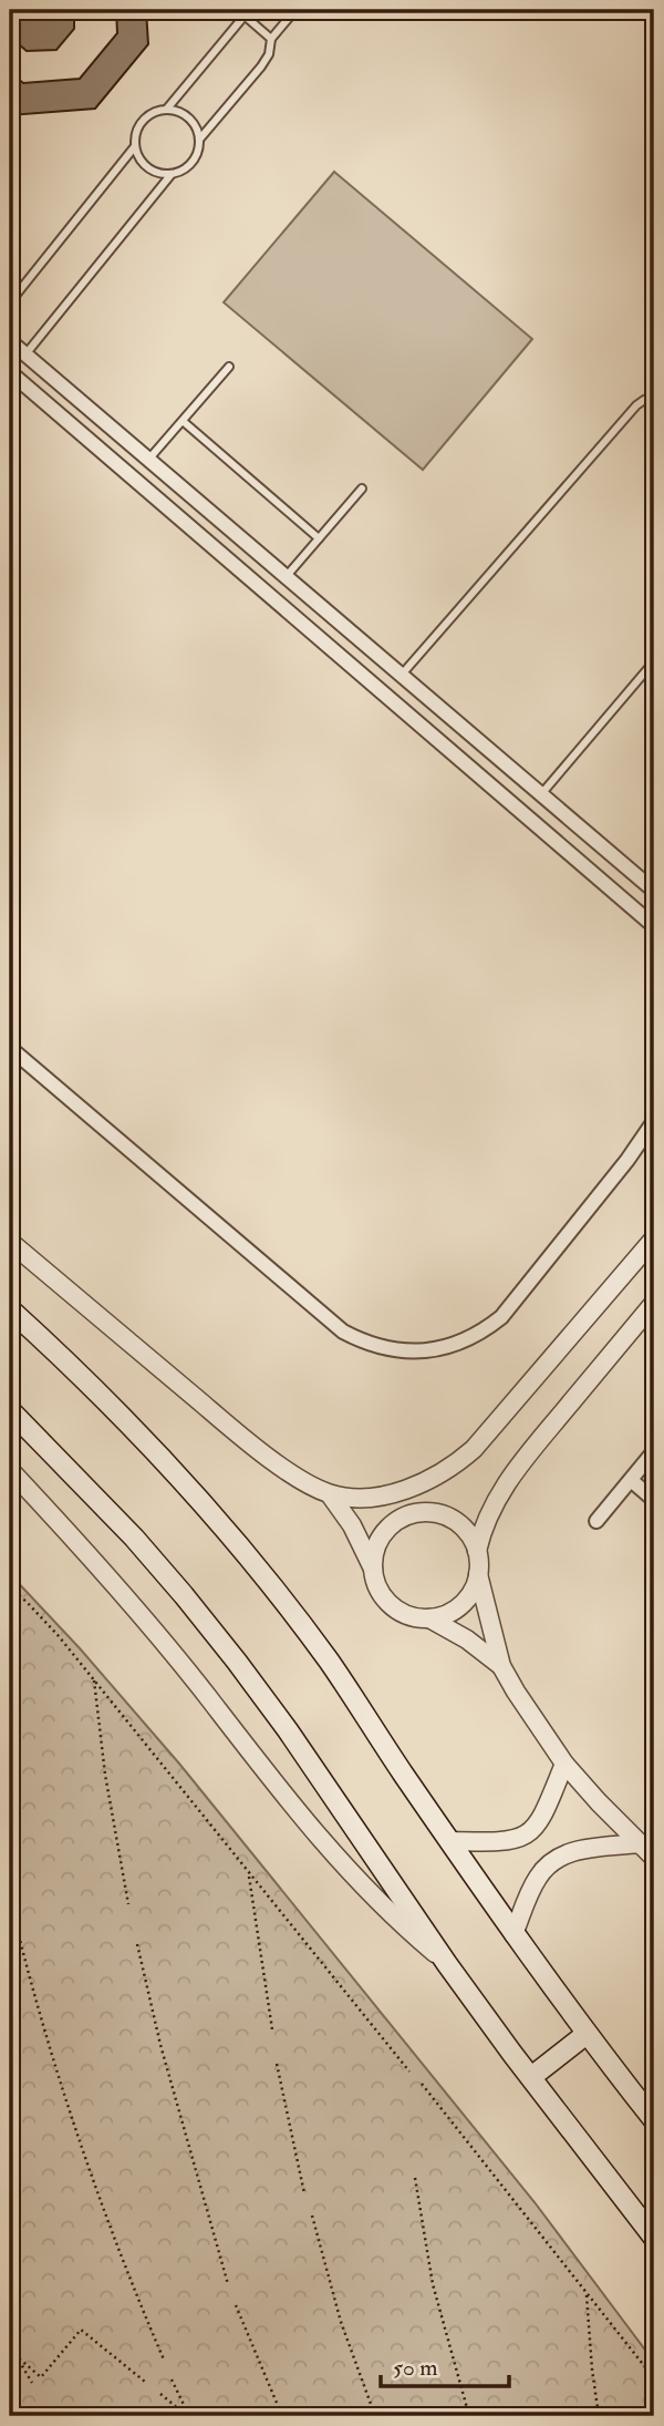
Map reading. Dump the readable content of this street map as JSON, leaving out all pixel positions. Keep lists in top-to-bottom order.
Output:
{
  "scale_bar": "50 m"
}
